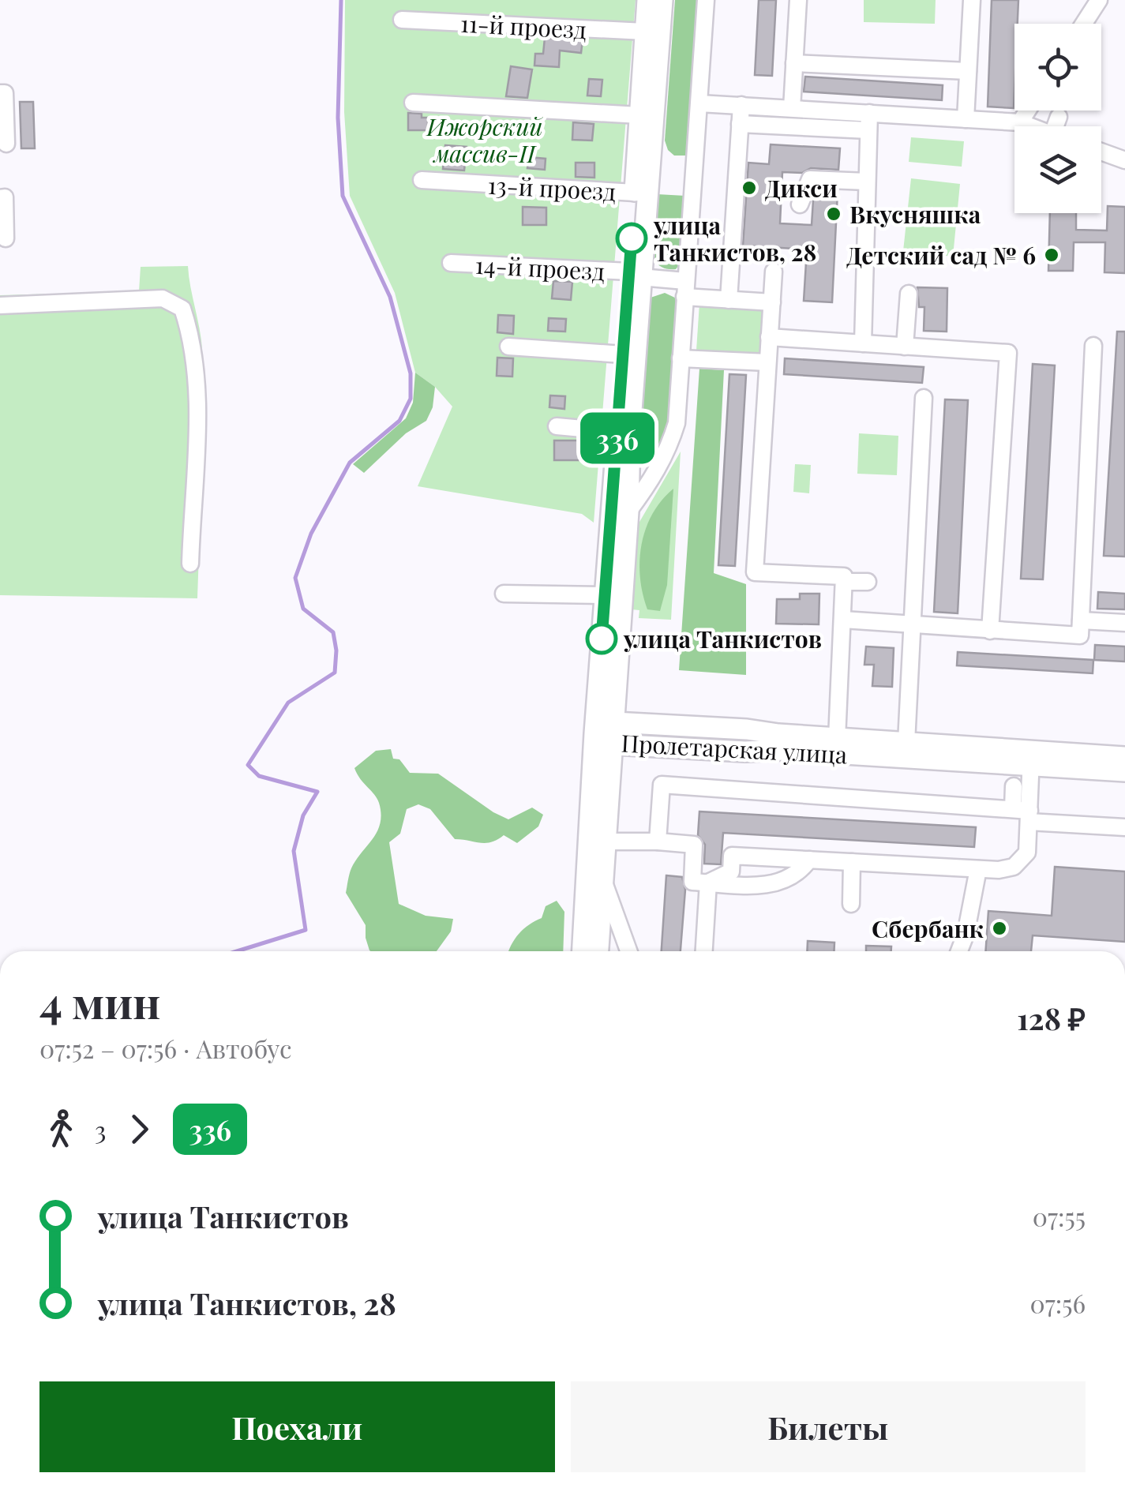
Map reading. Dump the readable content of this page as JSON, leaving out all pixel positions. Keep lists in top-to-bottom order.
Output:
{
  "streets": {
    "main road": ["Пролетарская улица"],
    "street": ["11-й проезд", "13-й проезд", "14-й проезд"]
  },
  "parks": ["Ижорский массив-II"],
  "places": [
    "Дикси",
    "Вкусняшка",
    "улица Танкистов, 28",
    "Детский сад № 6",
    "улица Танкистов",
    "Сбербанк"
  ],
  "lines": ["bus line 336"],
  "page": {
    "on_map": "336",
    "heading": ["4 мин", "07:52 – 07:56 · Автобус", "128 ₽"],
    "legs": ["3", "336"],
    "list": [
      {
        "name": "улица Танкистов",
        "value": "07:55"
      },
      {
        "name": "улица Танкистов, 28",
        "value": "07:56"
      }
    ],
    "buttons": ["Поехали", "Билеты"]
  }
}
